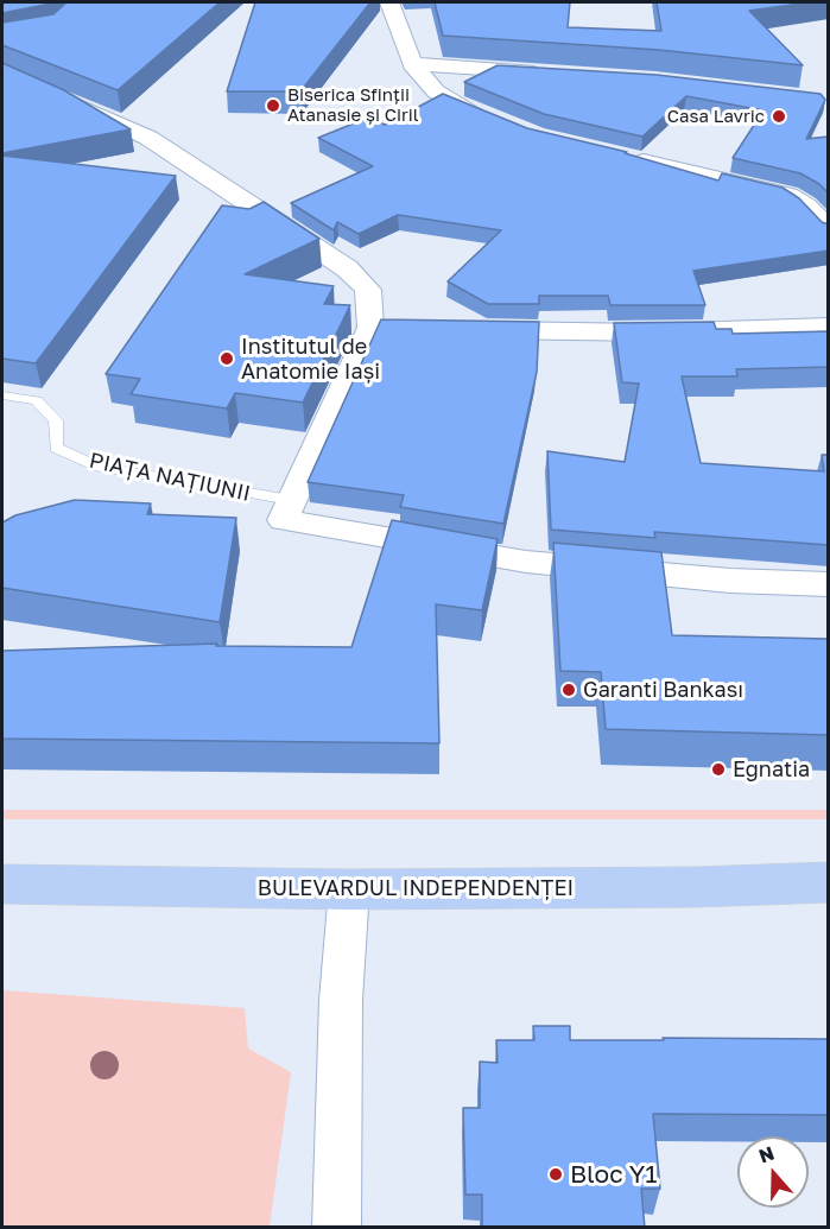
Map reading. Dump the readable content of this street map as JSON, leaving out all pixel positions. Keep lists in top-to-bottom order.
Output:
{
  "streets": {
    "main road": ["BULEVARDUL INDEPENDENȚEI"],
    "lane": ["PIAȚA NAȚIUNII"]
  },
  "places": [
    "Biserica Sfinții Atanasie și Ciril",
    "Casa Lavric",
    "Institutul de Anatomie Iași",
    "Garanti Bankası",
    "Egnatia",
    "Bloc Y1"
  ],
  "north": "top"
}
